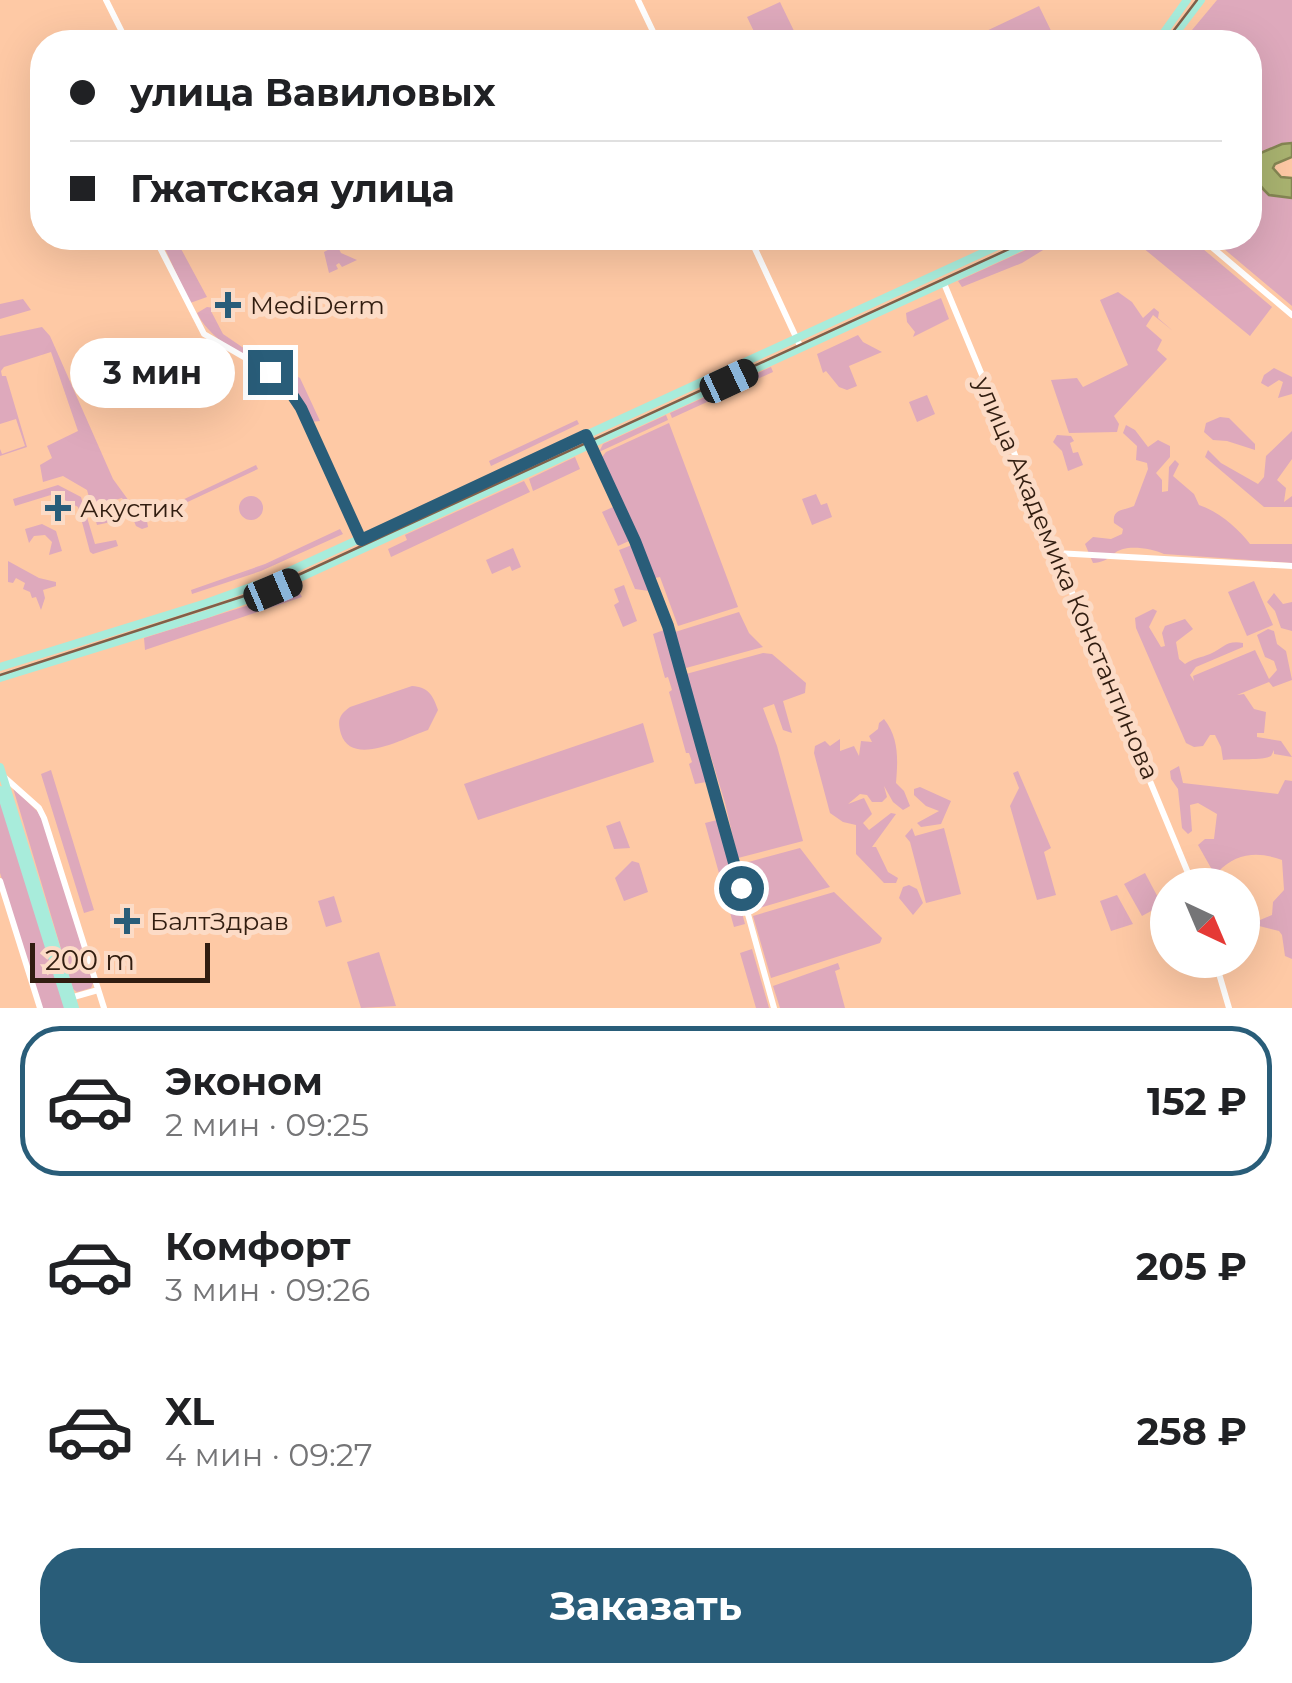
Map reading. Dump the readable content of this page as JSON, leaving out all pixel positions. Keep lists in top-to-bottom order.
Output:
{
  "streets": {
    "street": ["улица Академика Константинова"]
  },
  "places": {
    "health": ["MediDerm", "Акустик", "БалтЗдрав"]
  },
  "scale_bar": "200 m",
  "north": "bottom right",
  "page": {
    "banner": ["улица Вавиловых", "Гжатская улица"],
    "bubble": "3 мин",
    "scale": "200 m",
    "list": [
      {
        "name": "Эконом",
        "note": "2 мин · 09:25",
        "value": "152 ₽"
      },
      {
        "name": "Комфорт",
        "note": "3 мин · 09:26",
        "value": "205 ₽"
      },
      {
        "name": "XL",
        "note": "4 мин · 09:27",
        "value": "258 ₽"
      }
    ],
    "buttons": "Заказать"
  }
}
